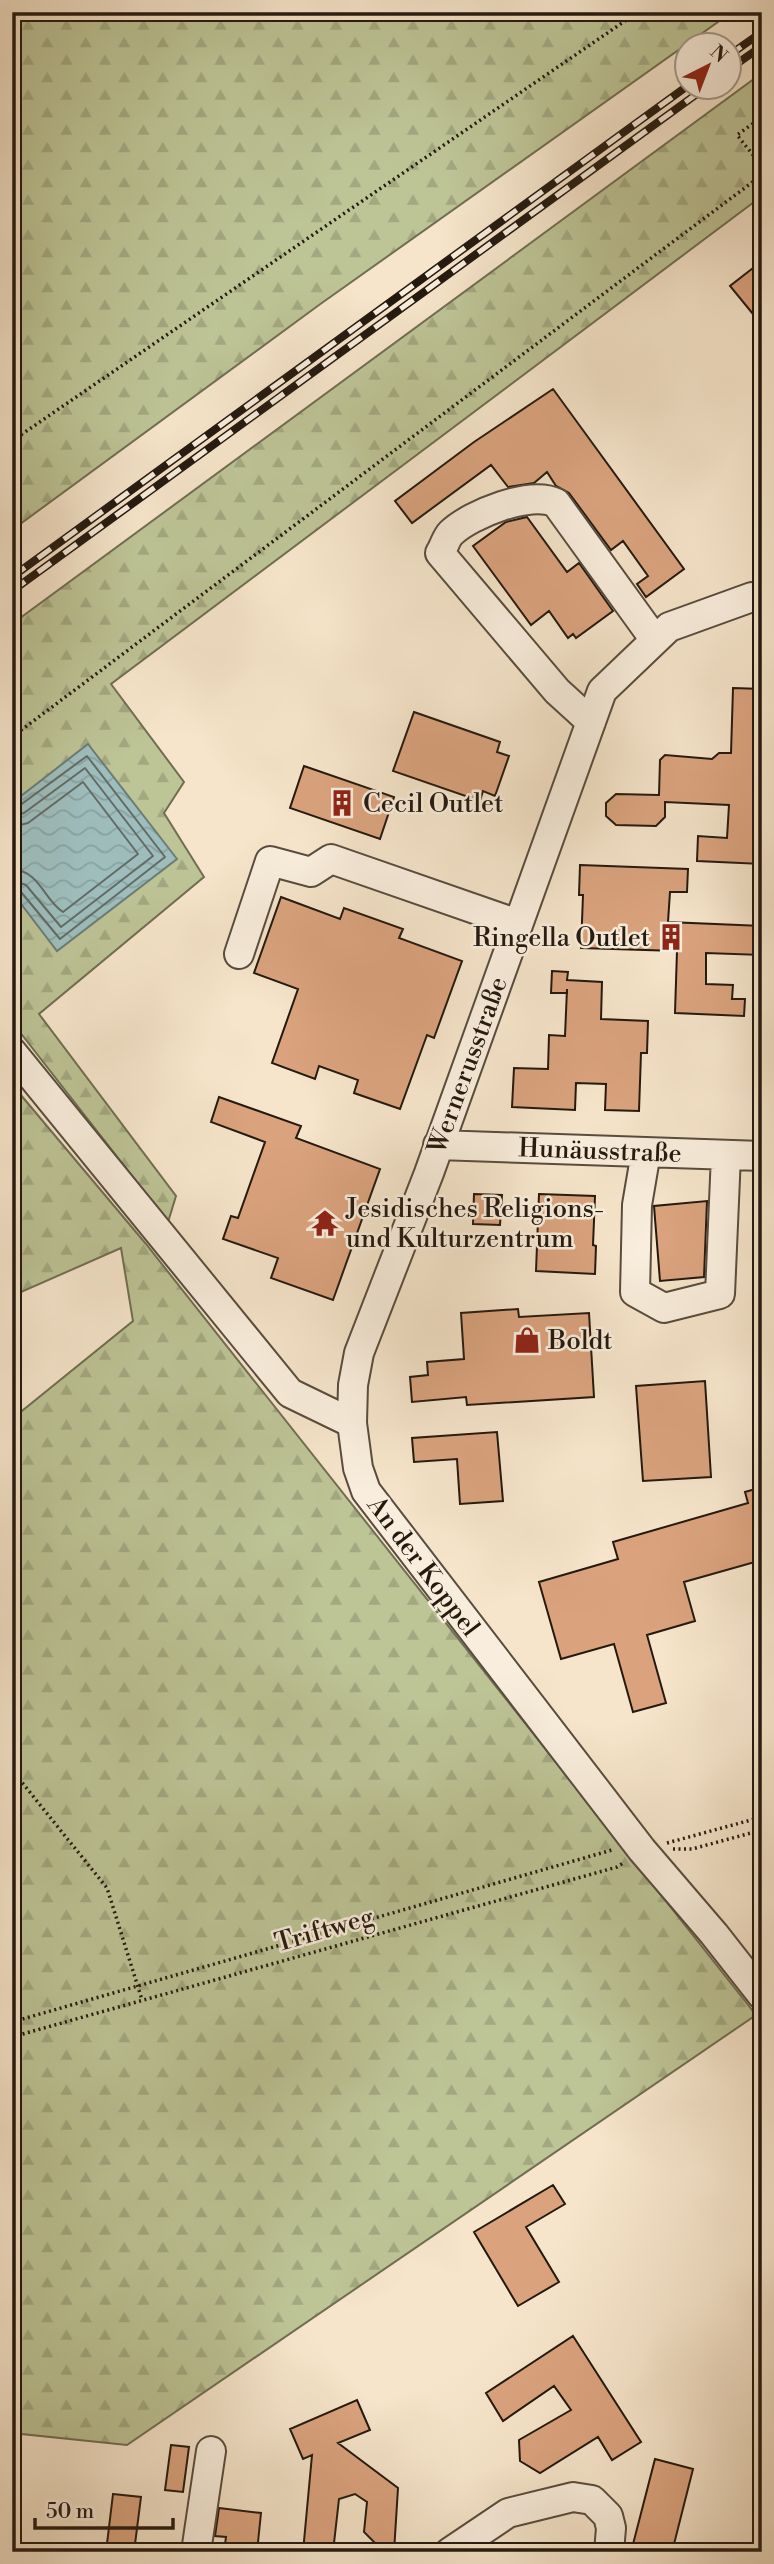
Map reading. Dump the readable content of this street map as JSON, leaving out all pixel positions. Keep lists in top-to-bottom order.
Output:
{
  "streets": {
    "street": ["Wernerusstraße", "Hunäusstraße", "An der Koppel"],
    "path": ["Triftweg"]
  },
  "crossings": [
    ["Wernerusstraße", "Hunäusstraße"],
    ["Wernerusstraße", "An der Koppel"],
    ["An der Koppel", "Triftweg"]
  ],
  "places": {
    "building": ["Cecil Outlet", "Ringella Outlet"],
    "temple": ["Jesidisches Religions- und Kulturzentrum"],
    "shop": ["Boldt"]
  },
  "scale_bar": "50 m",
  "north": "top right"
}
